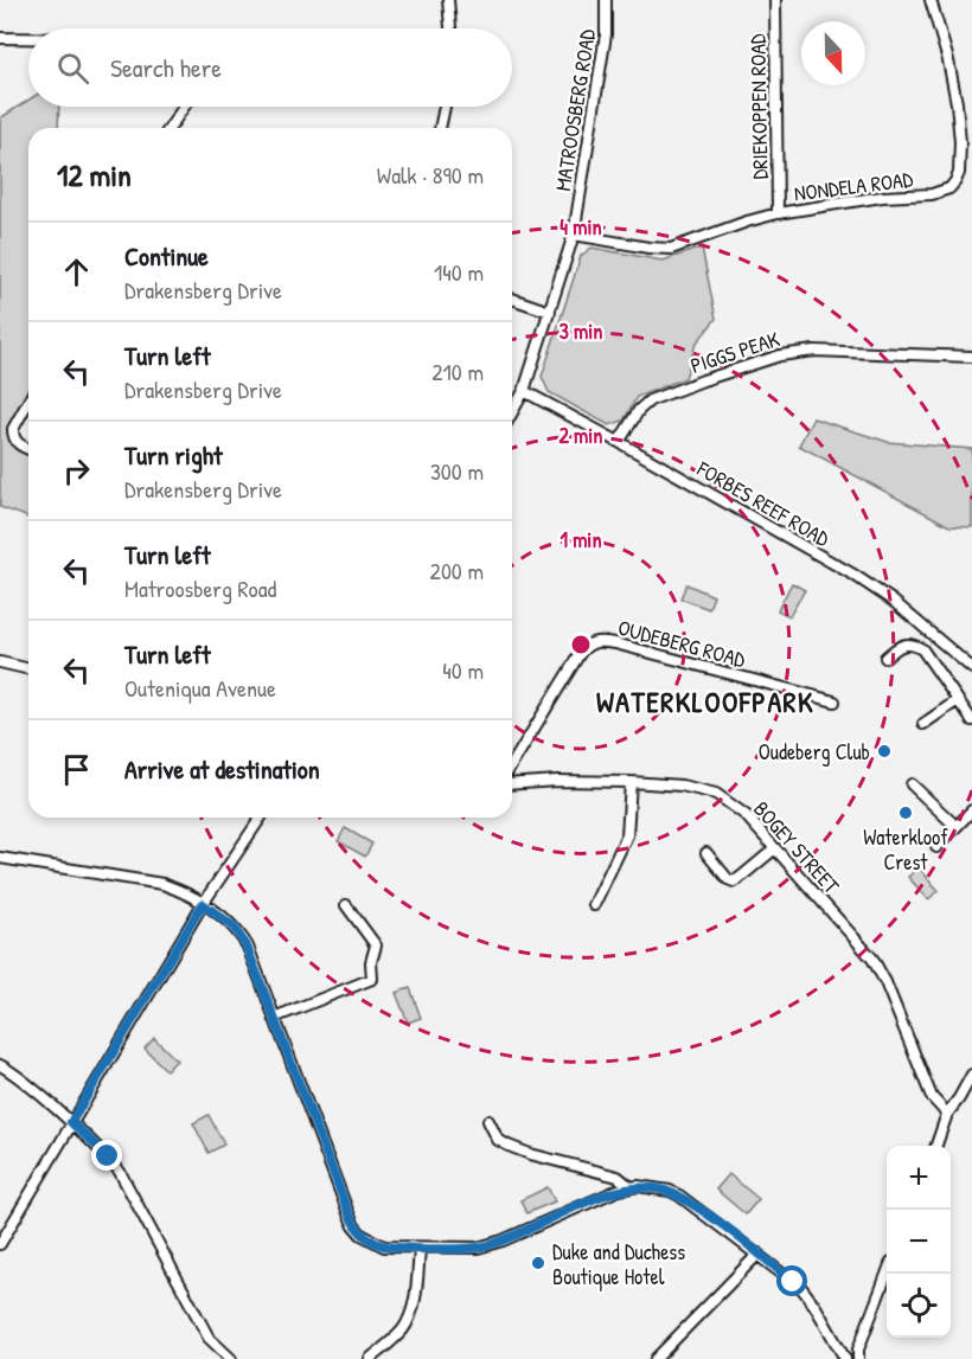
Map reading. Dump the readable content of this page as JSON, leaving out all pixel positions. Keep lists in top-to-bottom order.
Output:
{
  "streets": {
    "street": [
      "DRIEKOPPEN ROAD",
      "MATROOSBERG ROAD",
      "NONDELA ROAD",
      "PIGGS PEAK",
      "FORBES REEF ROAD",
      "OUDEBERG ROAD",
      "BOGEY STREET"
    ]
  },
  "crossings": [
    ["DRIEKOPPEN ROAD", "NONDELA ROAD"],
    ["MATROOSBERG ROAD", "NONDELA ROAD"],
    ["MATROOSBERG ROAD", "FORBES REEF ROAD"],
    ["PIGGS PEAK", "FORBES REEF ROAD"]
  ],
  "districts": ["WATERKLOOFPARK"],
  "places": ["Oudeberg Club", "Waterkloof Crest", "Duke and Duchess Boutique Hotel"],
  "north": "bottom",
  "page": {
    "search": "Search here",
    "heading": ["12 min", "Walk · 890 m"],
    "list": [
      ["Continue", "Drakensberg Drive", "140 m"],
      ["Turn left", "Drakensberg Drive", "210 m"],
      ["Turn right", "Drakensberg Drive", "300 m"],
      ["Turn left", "Matroosberg Road", "200 m"],
      ["Turn left", "Outeniqua Avenue", "40 m"],
      "Arrive at destination"
    ],
    "map_buttons": ["+", "−"]
  },
  "rings": [
    "4 min",
    "3 min",
    "2 min",
    "1 min"
  ]
}
